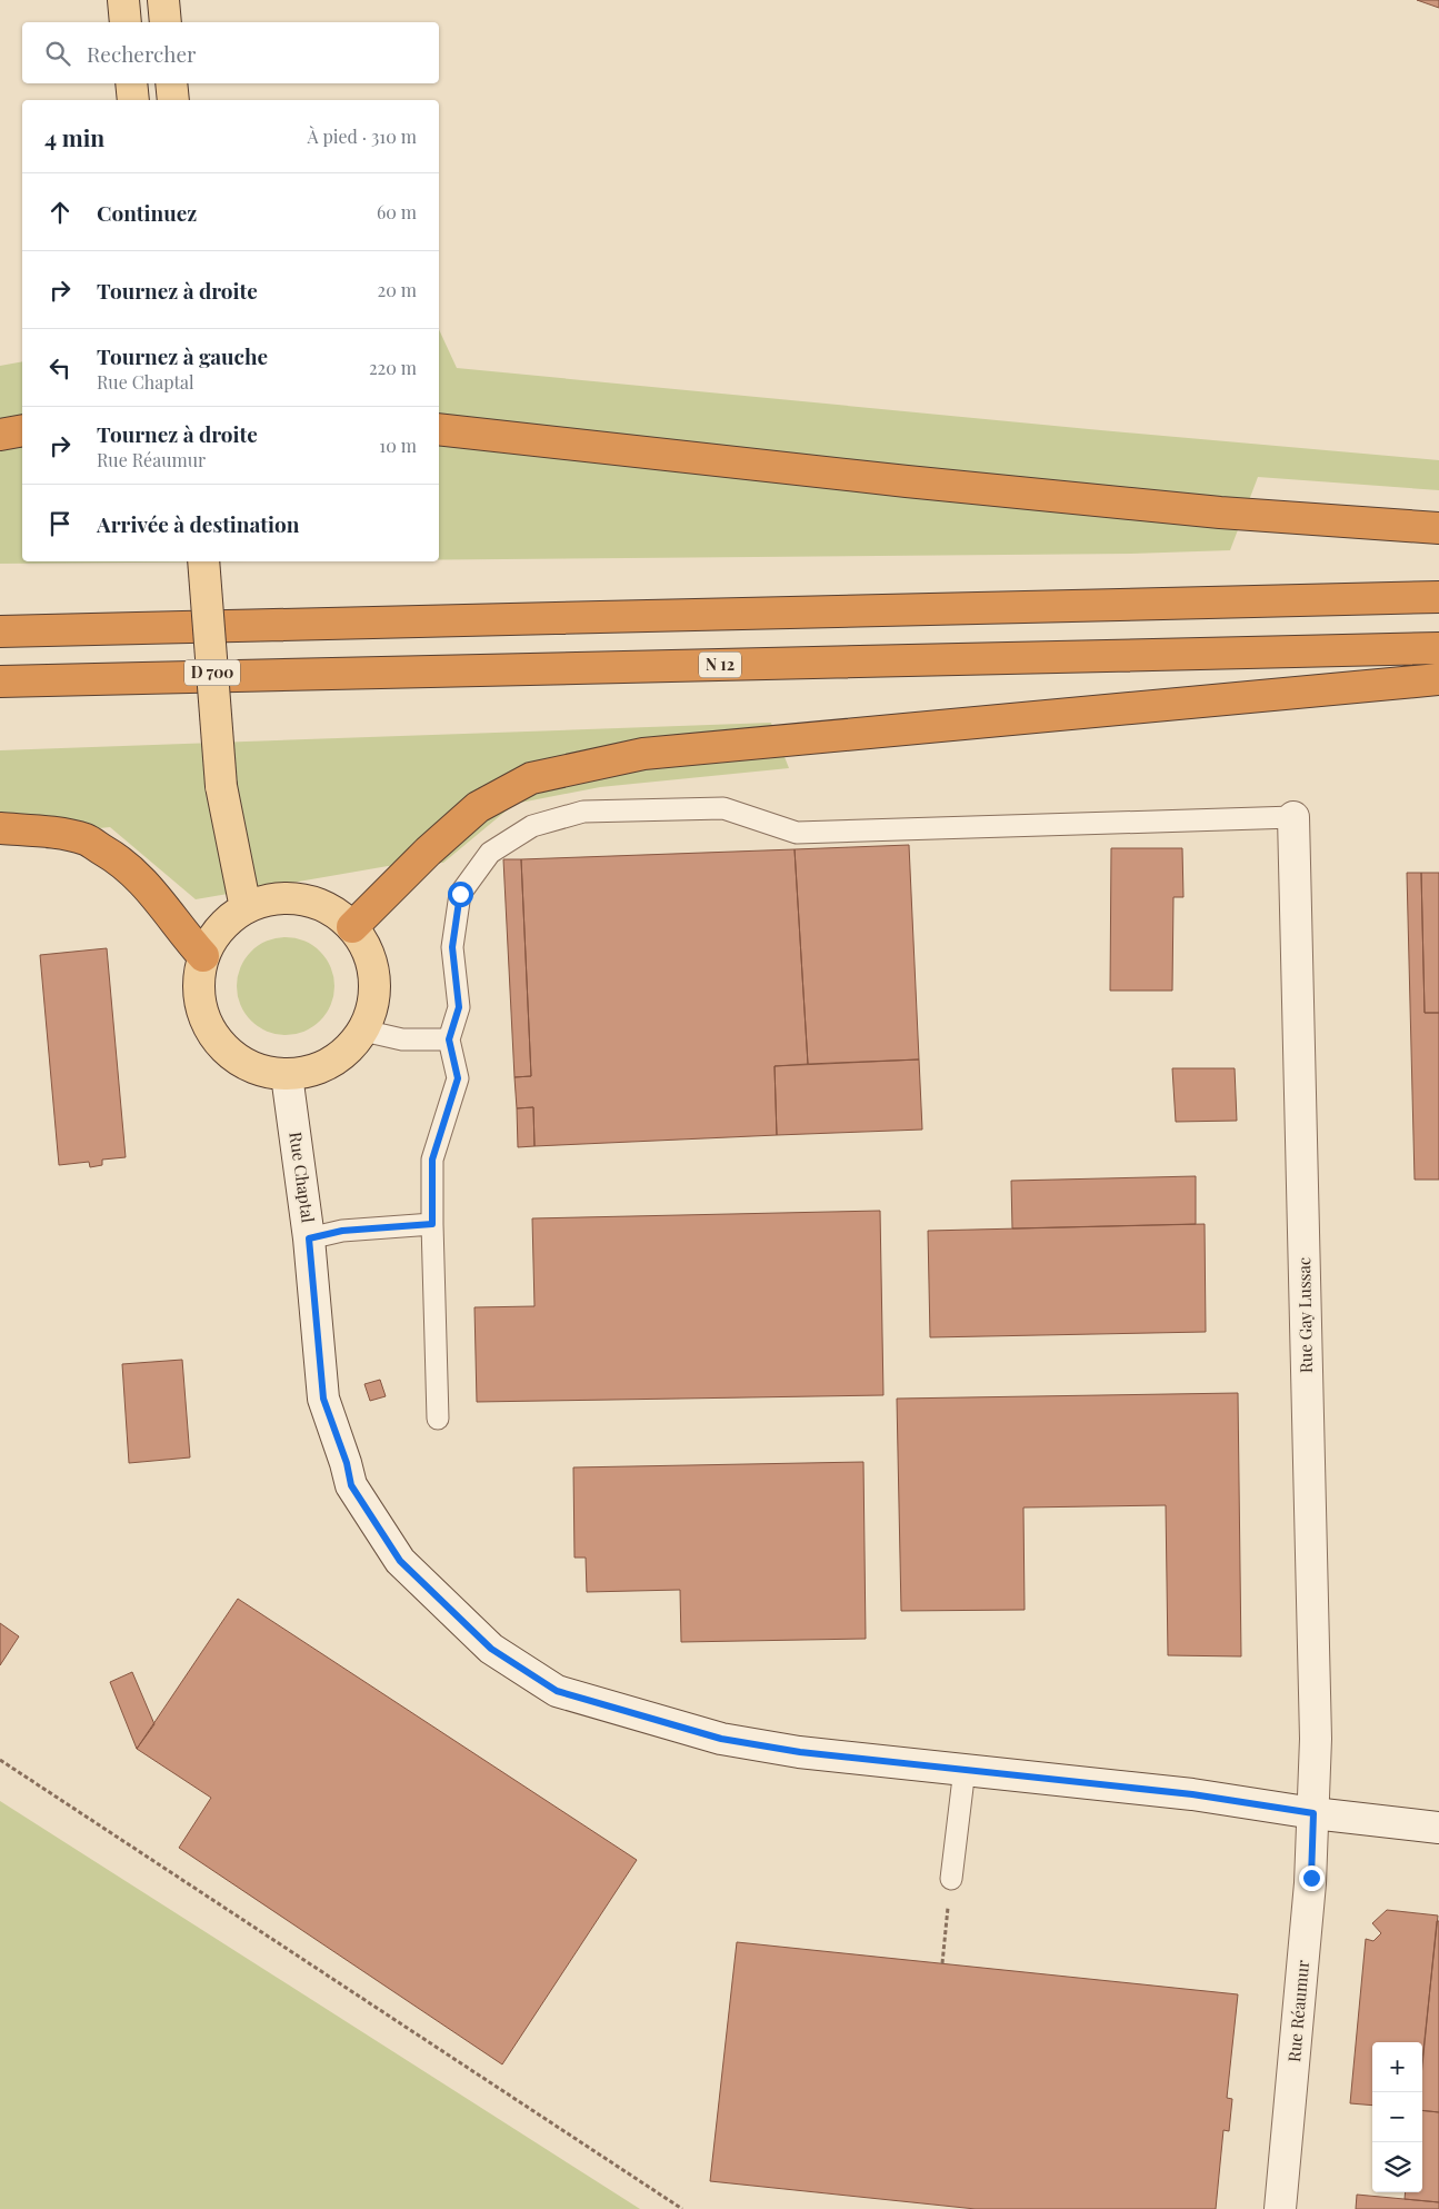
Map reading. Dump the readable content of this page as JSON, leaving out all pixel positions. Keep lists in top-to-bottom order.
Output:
{
  "streets": {
    "highway": ["N 12"],
    "main road": [
      "D 700",
      "Rue Chaptal",
      "Rue Gay Lussac",
      "Rue Réaumur"
    ]
  },
  "crossings": [
    ["D 700", "Rue Chaptal"],
    ["Rue Chaptal", "Rue Gay Lussac"],
    ["Rue Chaptal", "Rue Réaumur"],
    ["Rue Gay Lussac", "Rue Réaumur"]
  ],
  "page": {
    "search": "Rechercher",
    "heading": ["4 min", "À pied · 310 m"],
    "list": [
      ["Continuez", "60 m"],
      ["Tournez à droite", "20 m"],
      ["Tournez à gauche", "Rue Chaptal", "220 m"],
      ["Tournez à droite", "Rue Réaumur", "10 m"],
      "Arrivée à destination"
    ],
    "map_buttons": ["+", "−"]
  }
}
